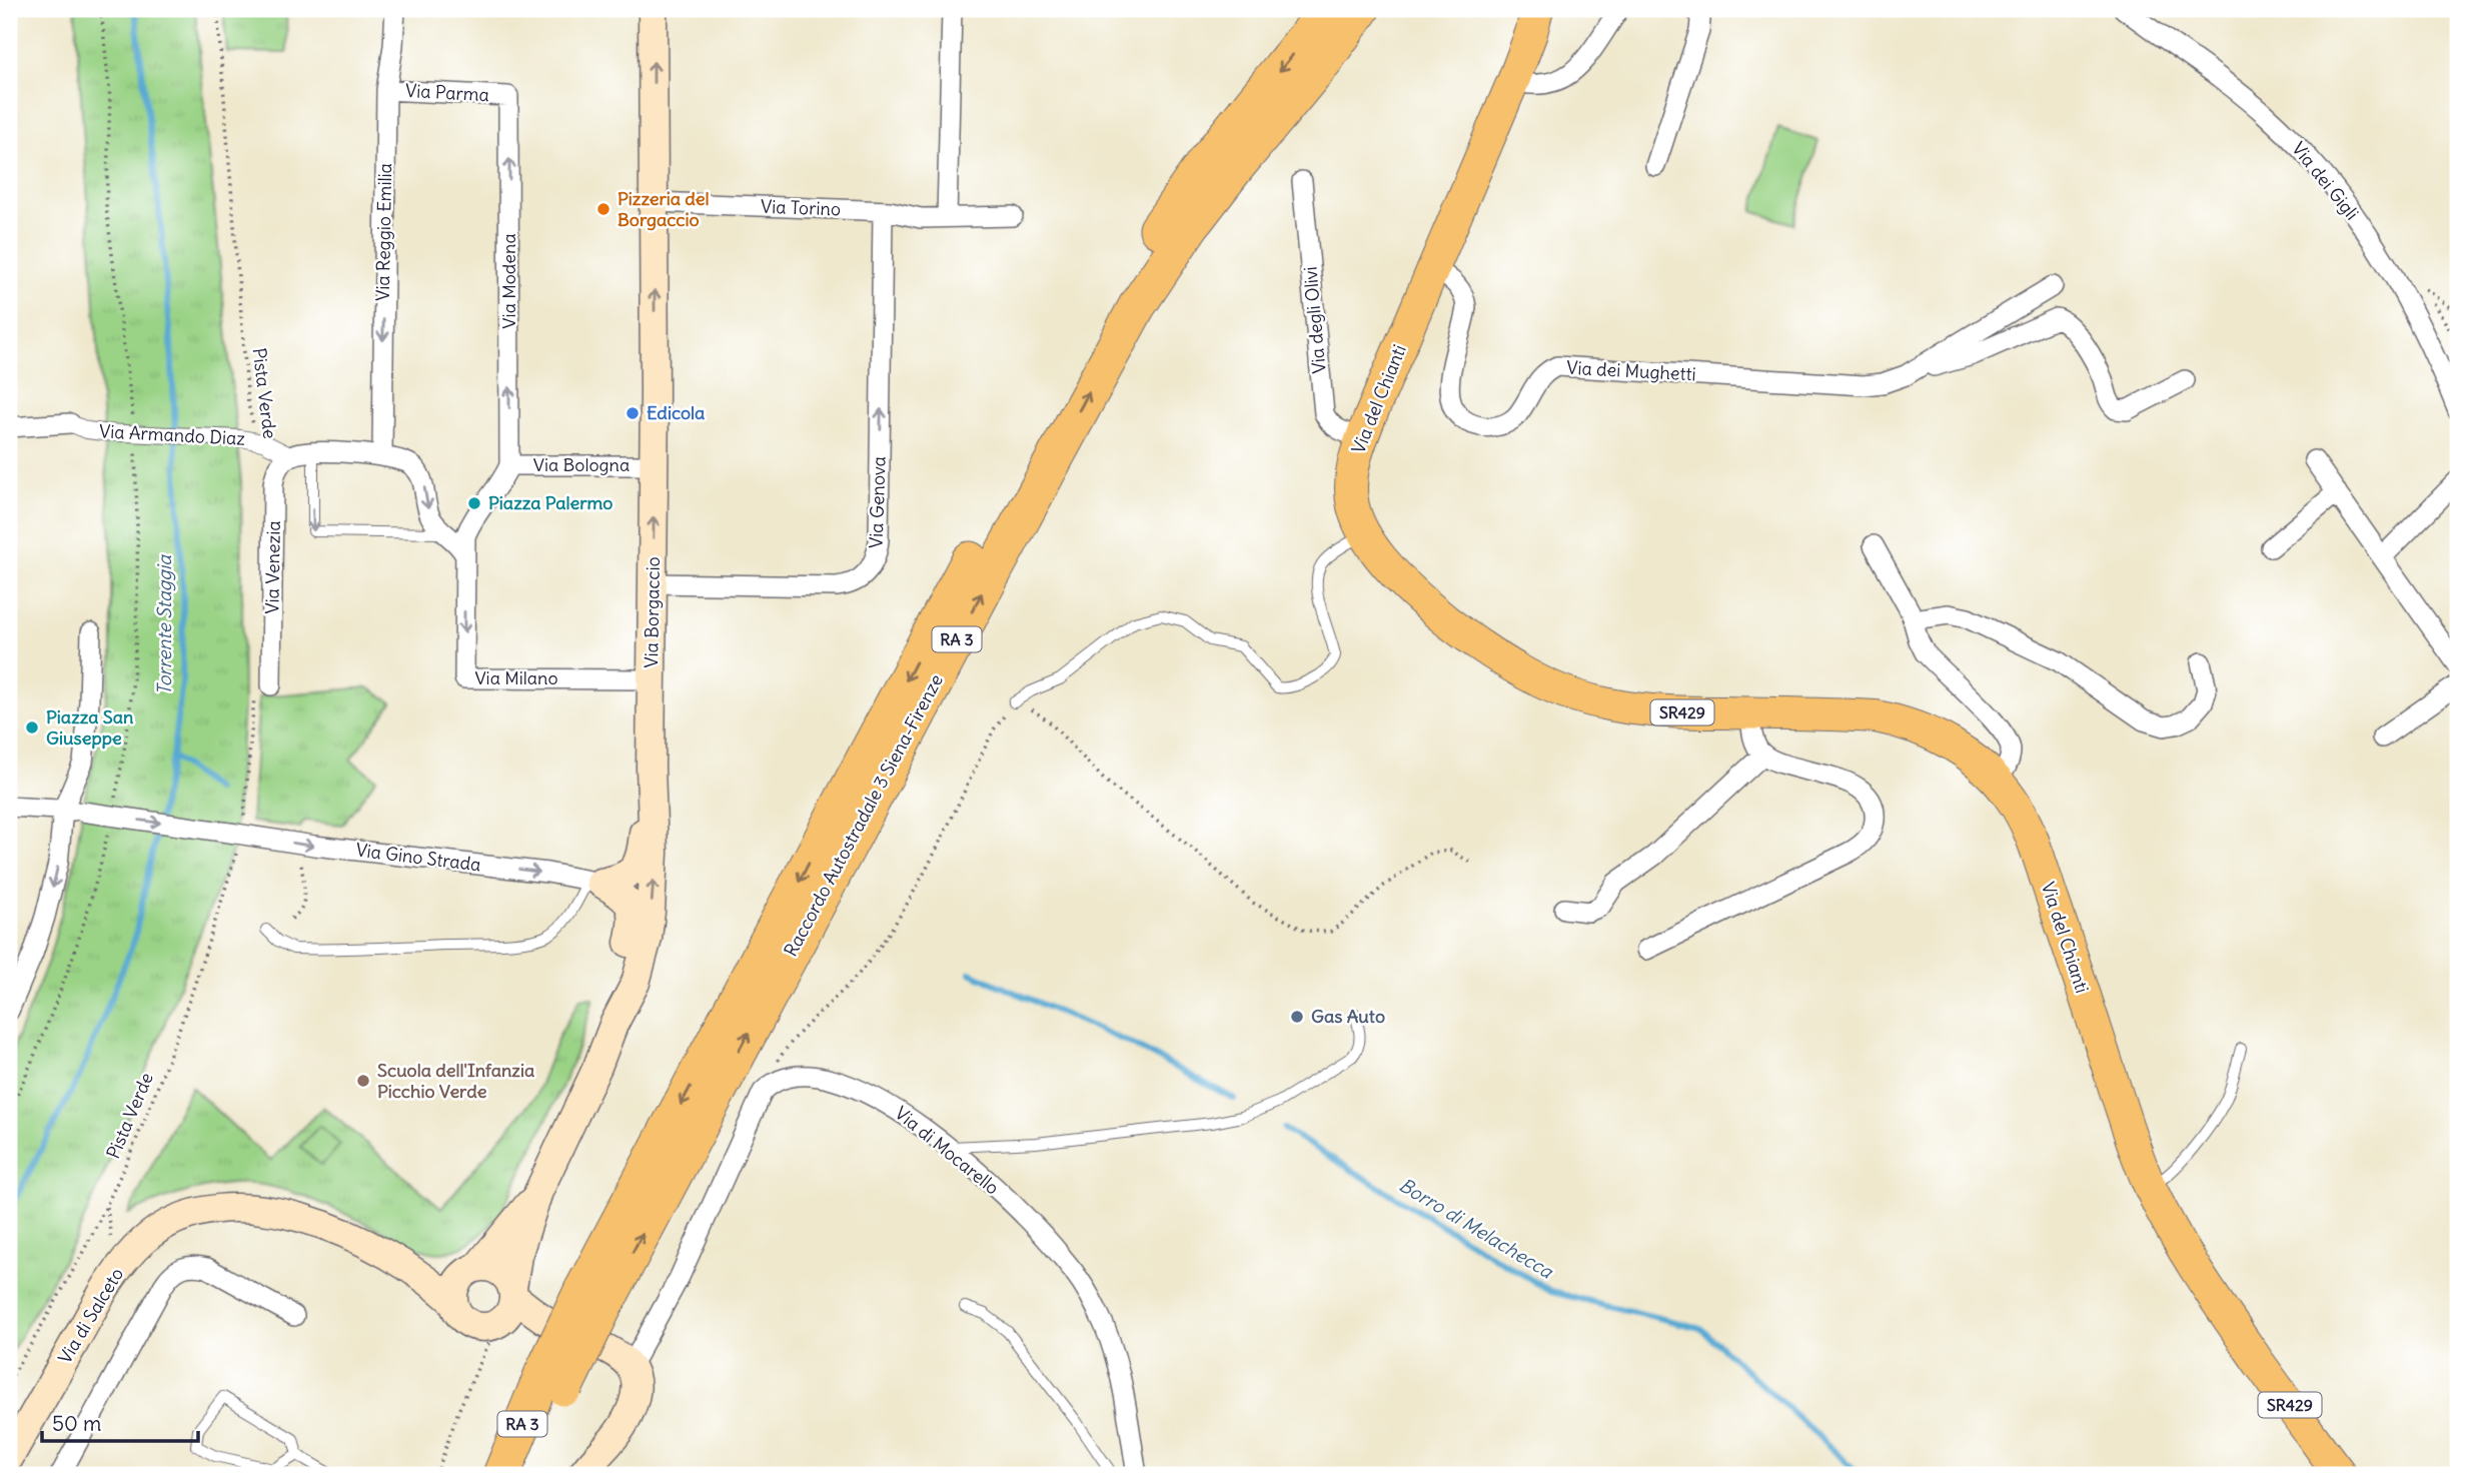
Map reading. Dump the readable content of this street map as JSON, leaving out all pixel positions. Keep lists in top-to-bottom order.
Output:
{
  "streets": {
    "highway": ["RA 3", "Raccordo Autostradale 3 Siena-Firenze"],
    "main road": [
      "Via del Chianti",
      "Via Borgaccio",
      "SR429",
      "Via di Salceto"
    ],
    "street": [
      "Via Parma",
      "Via dei Gigli",
      "Via Torino",
      "Via Reggio Emilia",
      "Via Modena",
      "Via degli Olivi",
      "Via dei Mughetti",
      "Via Armando Diaz",
      "Via Bologna",
      "Via Genova",
      "Via Venezia",
      "Via Milano",
      "Via Gino Strada",
      "Via di Mocarello"
    ],
    "path": ["Pista Verde"]
  },
  "crossings": [
    ["Via Parma", "Via Reggio Emilia"],
    ["Via Parma", "Via Modena"],
    ["Via Torino", "Via Genova"],
    ["Via Torino", "Via Borgaccio"],
    ["Via Modena", "Via Bologna"],
    ["Via degli Olivi", "Via del Chianti"],
    ["Via dei Mughetti", "Via del Chianti"],
    ["Pista Verde", "Via Armando Diaz"],
    ["Pista Verde", "Via Gino Strada"],
    ["Via Armando Diaz", "Via Venezia"],
    ["Via Bologna", "Via Borgaccio"],
    ["Via Genova", "Via Borgaccio"],
    ["Via Borgaccio", "Via Milano"],
    ["Via Borgaccio", "Via di Salceto"]
  ],
  "one_way": [
    "Via Reggio Emilia",
    "Via Modena",
    "Via Borgaccio",
    "Via Gino Strada"
  ],
  "water": ["Torrente Staggia", "Borro di Melachecca"],
  "places": [
    "Pizzeria del Borgaccio",
    "Edicola",
    "Piazza Palermo",
    "Piazza San Giuseppe",
    "Gas Auto",
    "Scuola dell'Infanzia Picchio Verde"
  ],
  "scale_bar": "50 m"
}
